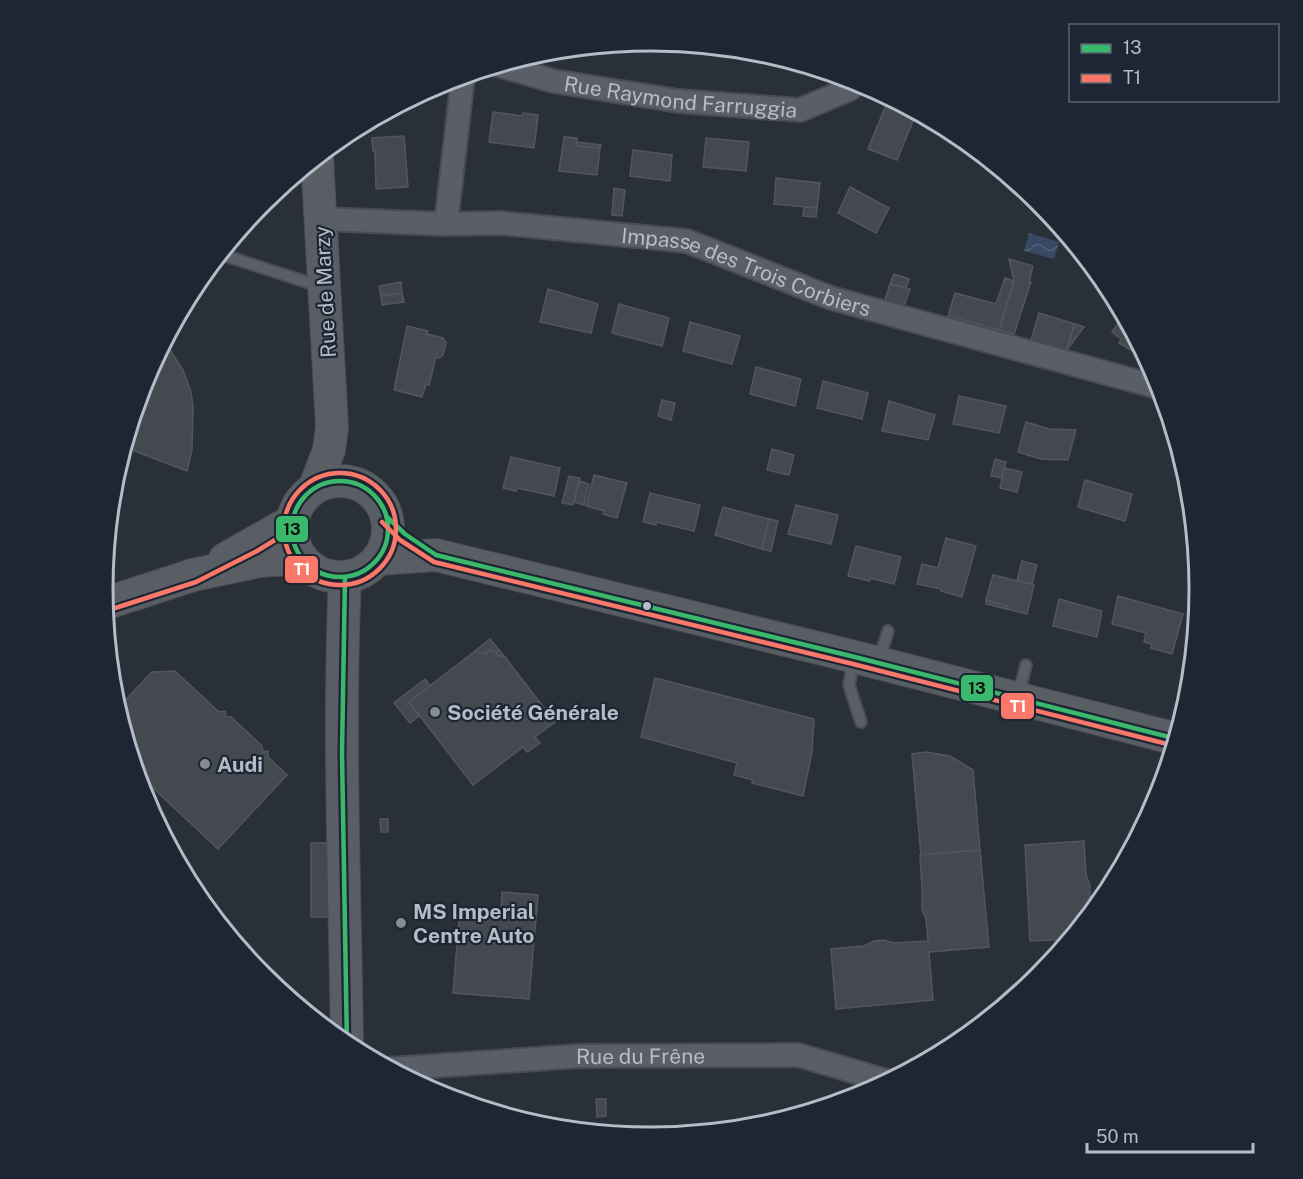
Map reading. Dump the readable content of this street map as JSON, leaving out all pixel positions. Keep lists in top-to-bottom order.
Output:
{
  "streets": {
    "main road": ["Rue de Marzy"],
    "street": ["Rue Raymond Farruggia", "Impasse des Trois Corbiers", "Rue du Frêne"]
  },
  "crossings": [
    ["Impasse des Trois Corbiers", "Rue de Marzy"]
  ],
  "places": ["Société Générale", "Audi", "MS Imperial Centre Auto"],
  "lines": ["transit line T1", "transit line 13"],
  "legend": ["13", "T1"],
  "scale_bar": "50 m"
}
